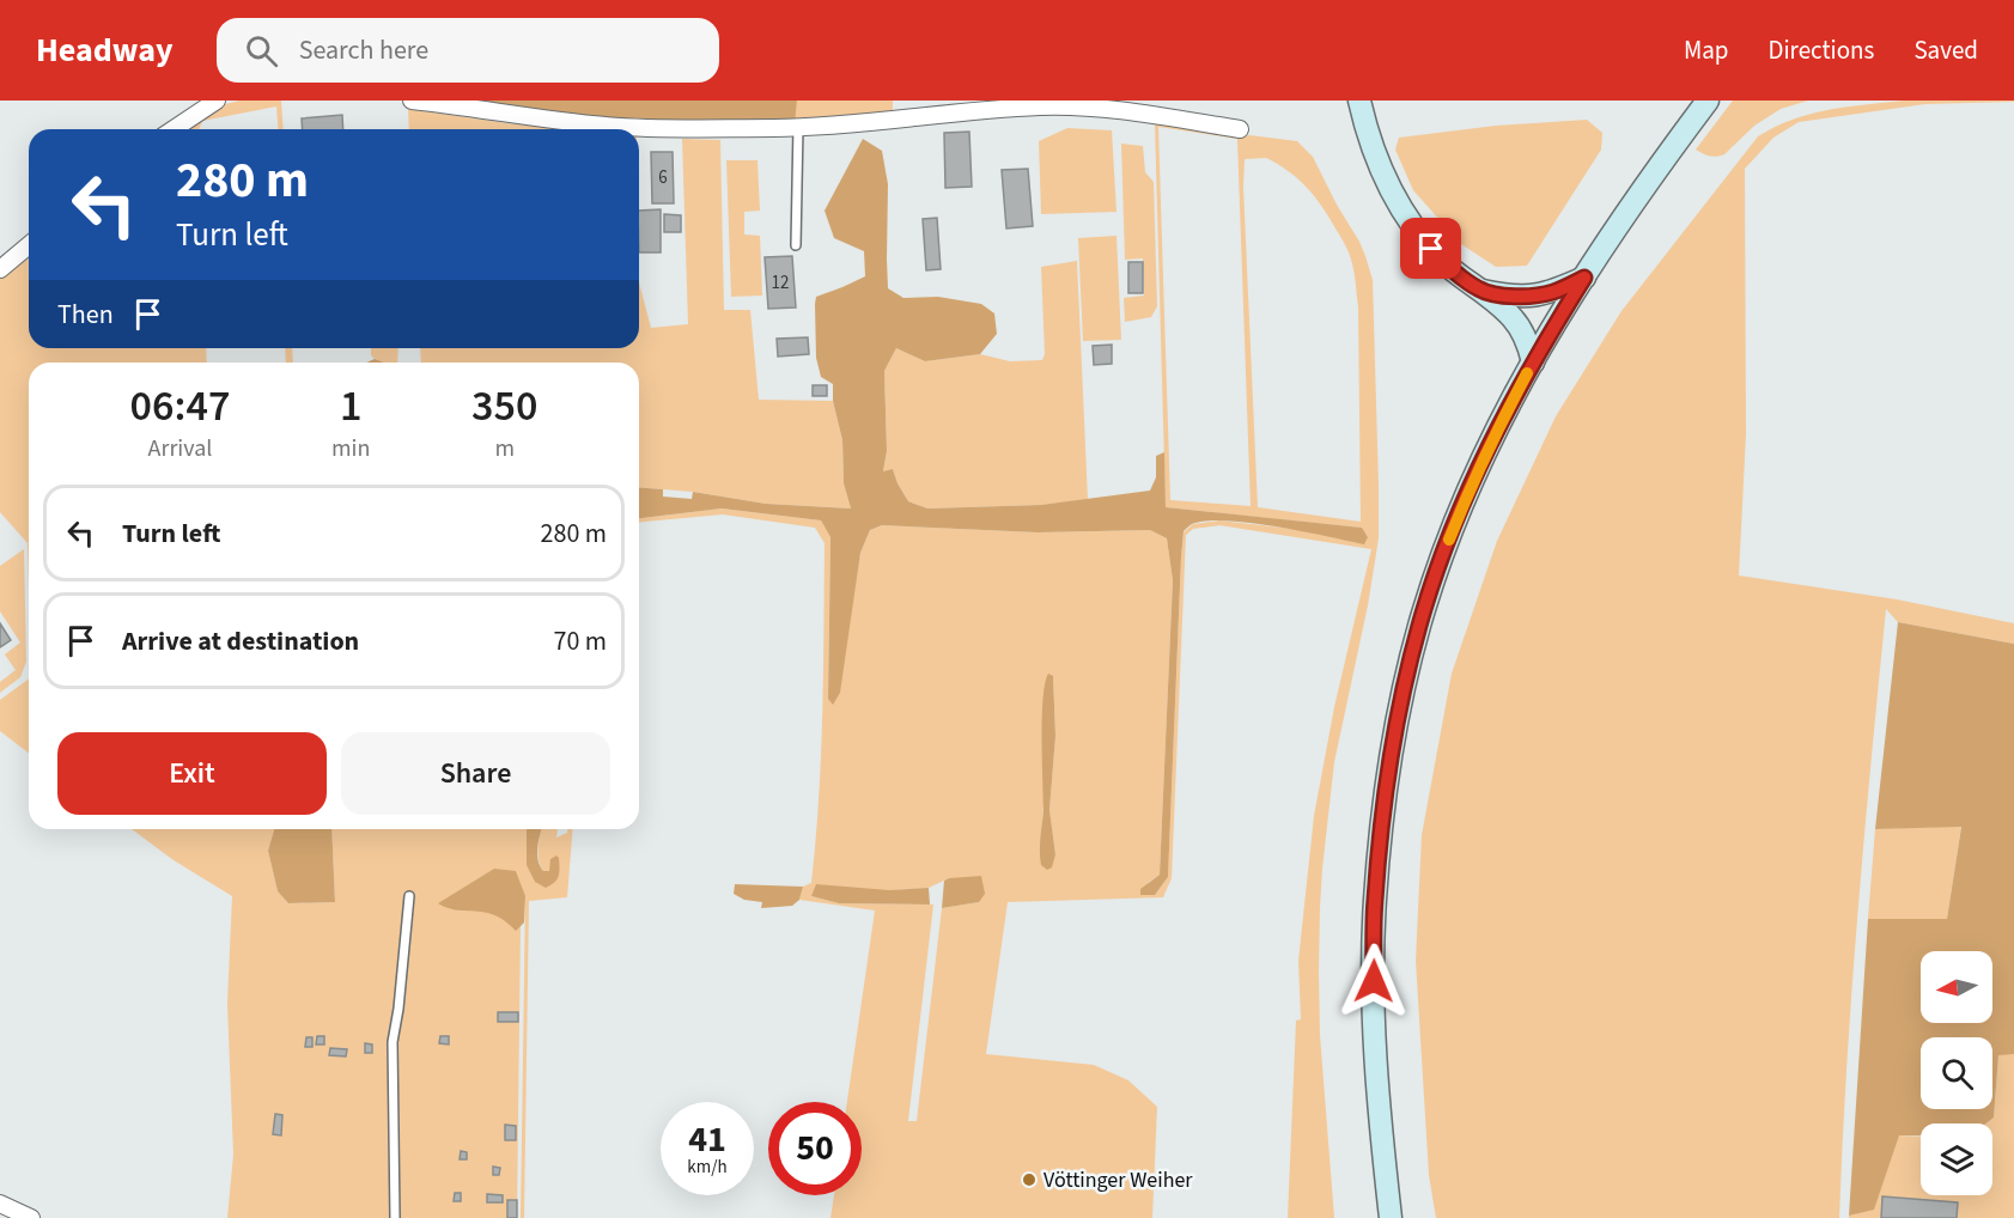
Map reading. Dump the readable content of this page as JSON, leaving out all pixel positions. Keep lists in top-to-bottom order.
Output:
{
  "places": ["Vöttinger Weiher"],
  "house_numbers": ["6", "12"],
  "north": "left",
  "page": {
    "header": "Headway",
    "search": "Search here",
    "nav": ["Map", "Directions", "Saved"],
    "turn": ["280 m", "Turn left"],
    "then": "Then",
    "eta": [
      "06:47",
      "Arrival",
      "1",
      "min",
      "350",
      "m"
    ],
    "list": [
      {
        "name": "Turn left",
        "value": "280 m"
      },
      {
        "name": "Arrive at destination",
        "value": "70 m"
      }
    ],
    "buttons": ["Exit", "Share"],
    "speed": "41 km/h",
    "limit": "50"
  }
}
